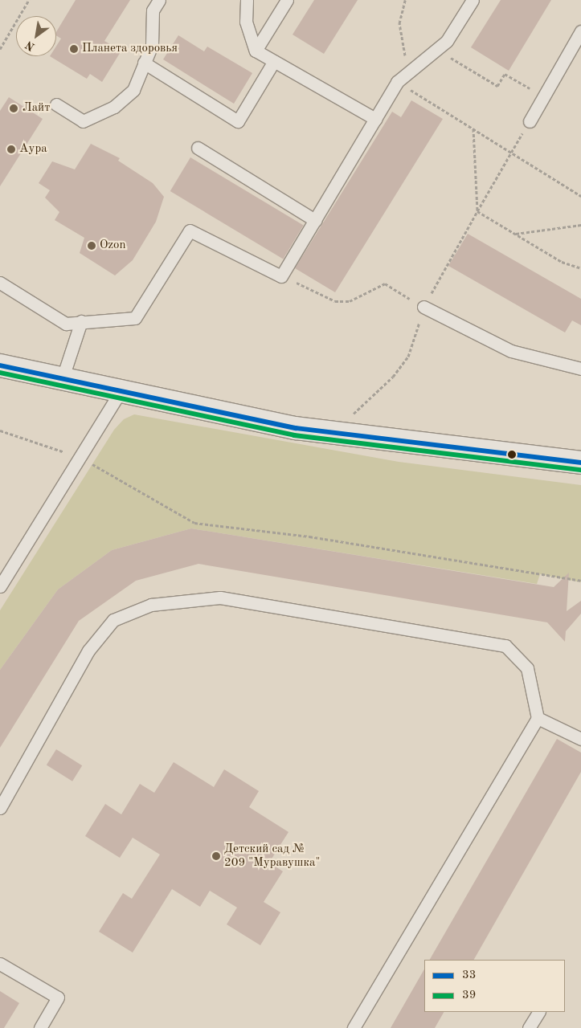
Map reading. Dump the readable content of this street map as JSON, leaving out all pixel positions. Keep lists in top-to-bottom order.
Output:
{
  "places": [
    "Планета здоровья",
    "Лайт",
    "Аура",
    "Ozon",
    "Детский сад № 209 \"Муравушка\""
  ],
  "lines": ["transit line 33", "transit line 39"],
  "legend": ["33", "39"],
  "north": "bottom left"
}
